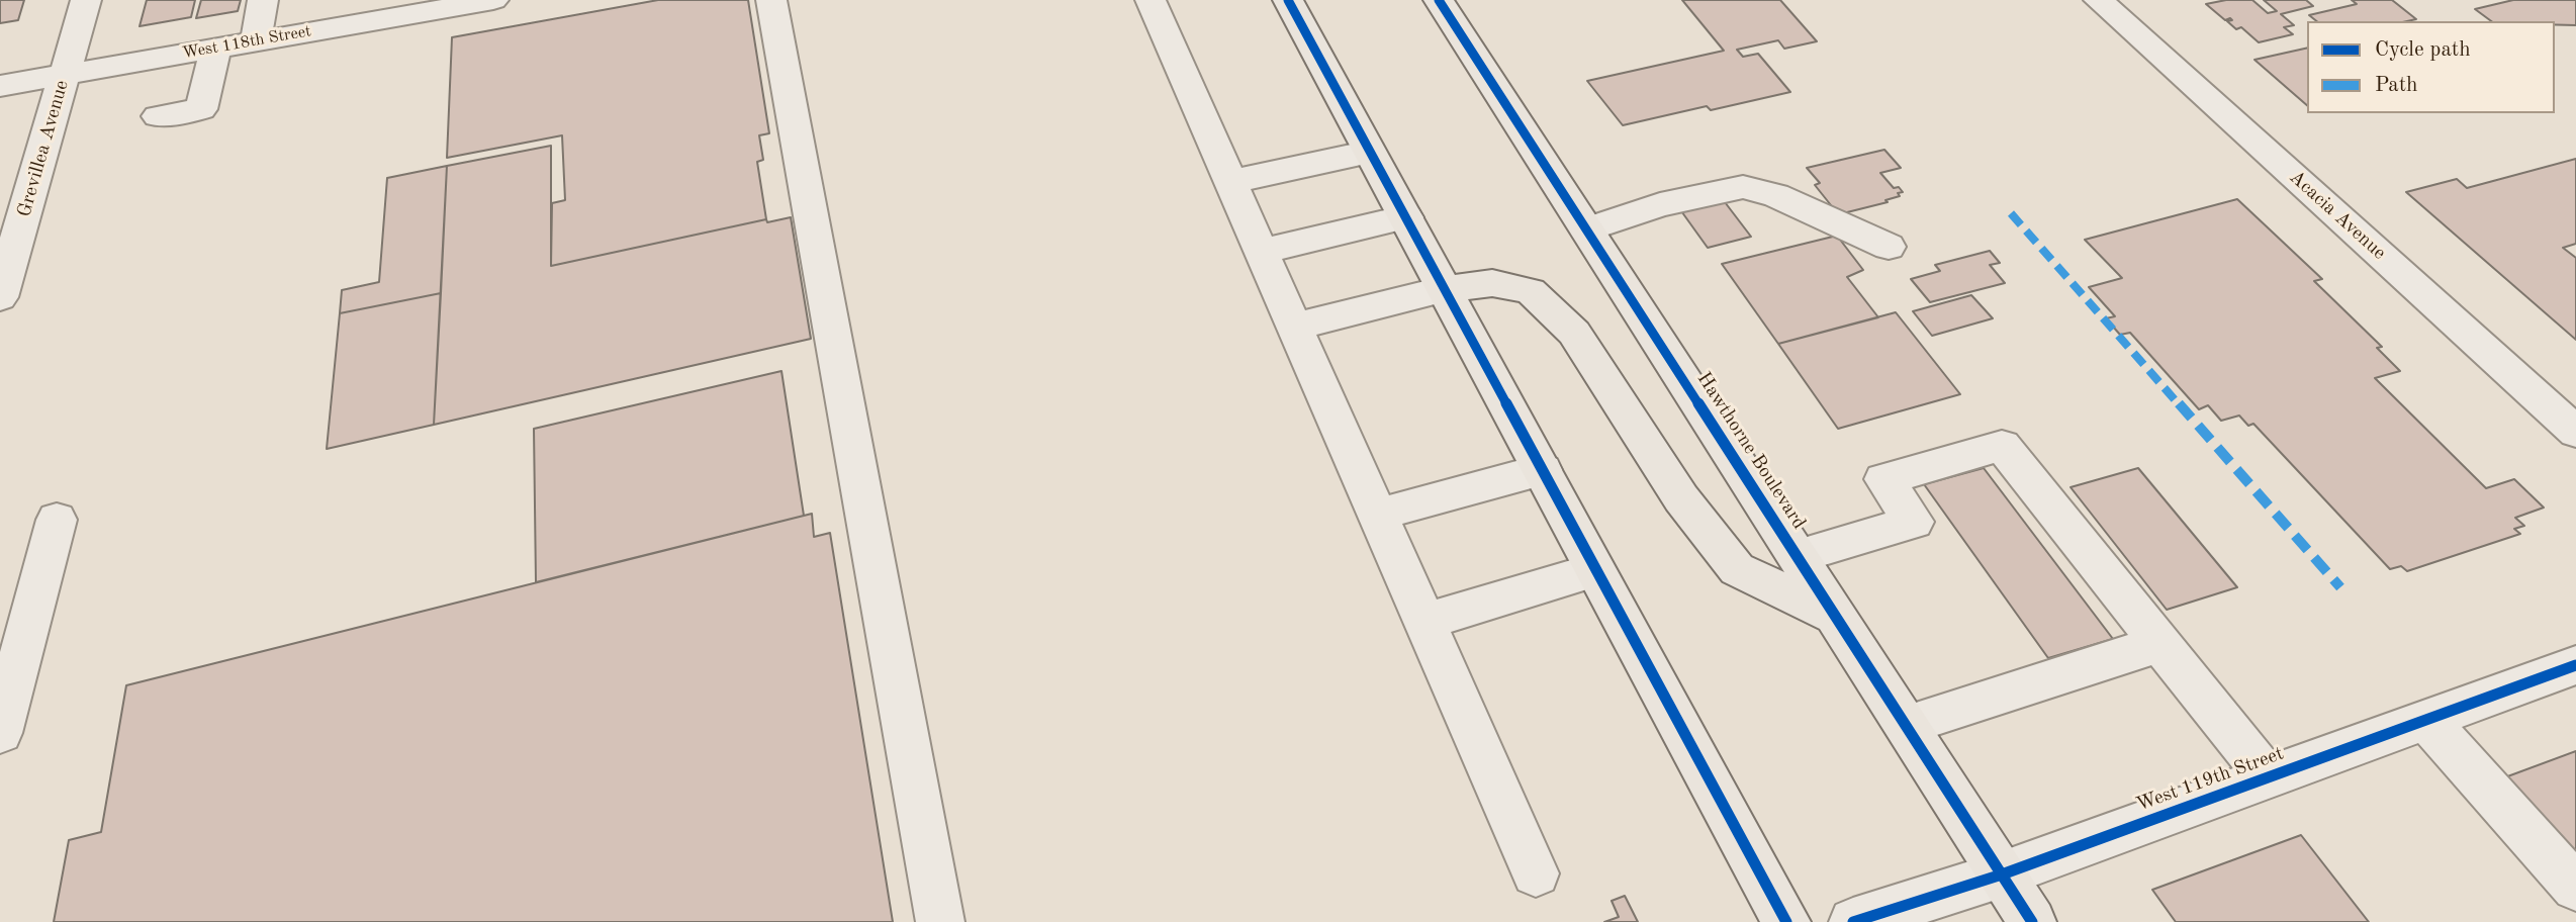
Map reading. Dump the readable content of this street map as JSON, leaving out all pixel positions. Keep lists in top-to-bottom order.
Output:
{
  "streets": {
    "main road": ["Hawthorne Boulevard"],
    "street": [
      "West 118th Street",
      "Grevillea Avenue",
      "Acacia Avenue",
      "West 119th Street"
    ]
  },
  "crossings": [
    ["West 118th Street", "Grevillea Avenue"],
    ["Hawthorne Boulevard", "West 119th Street"]
  ],
  "legend": ["Cycle path", "Path"]
}
